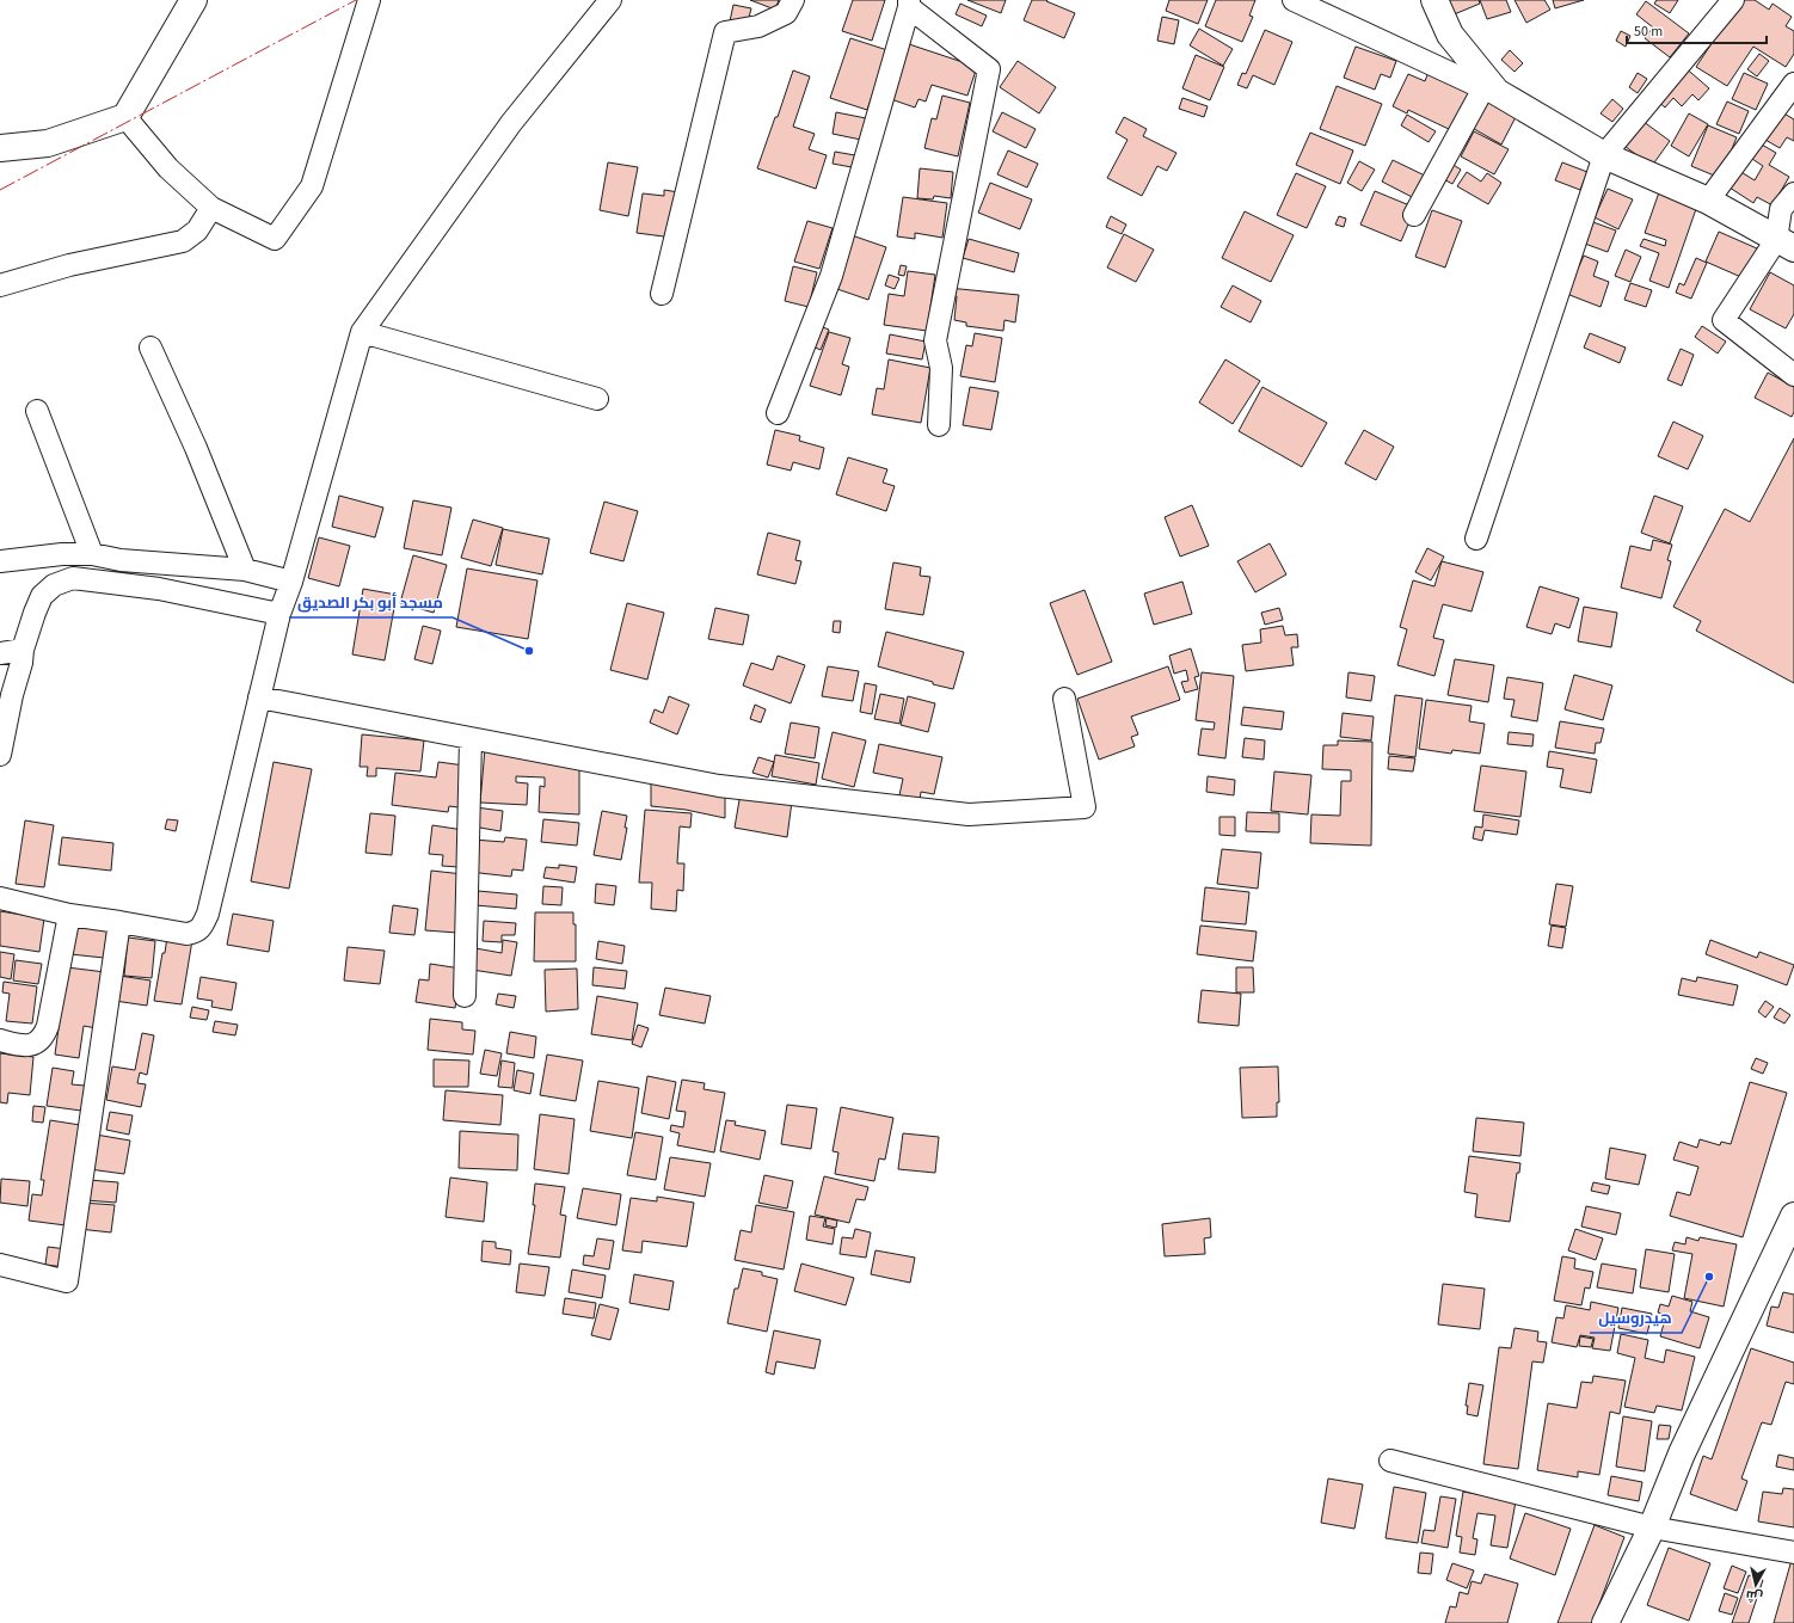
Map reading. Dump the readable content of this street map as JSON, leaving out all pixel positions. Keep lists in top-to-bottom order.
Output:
{
  "places": ["مسجد أبو بكر الصديق", "هيدروسيل"],
  "scale_bar": "50 m",
  "north": "bottom"
}
